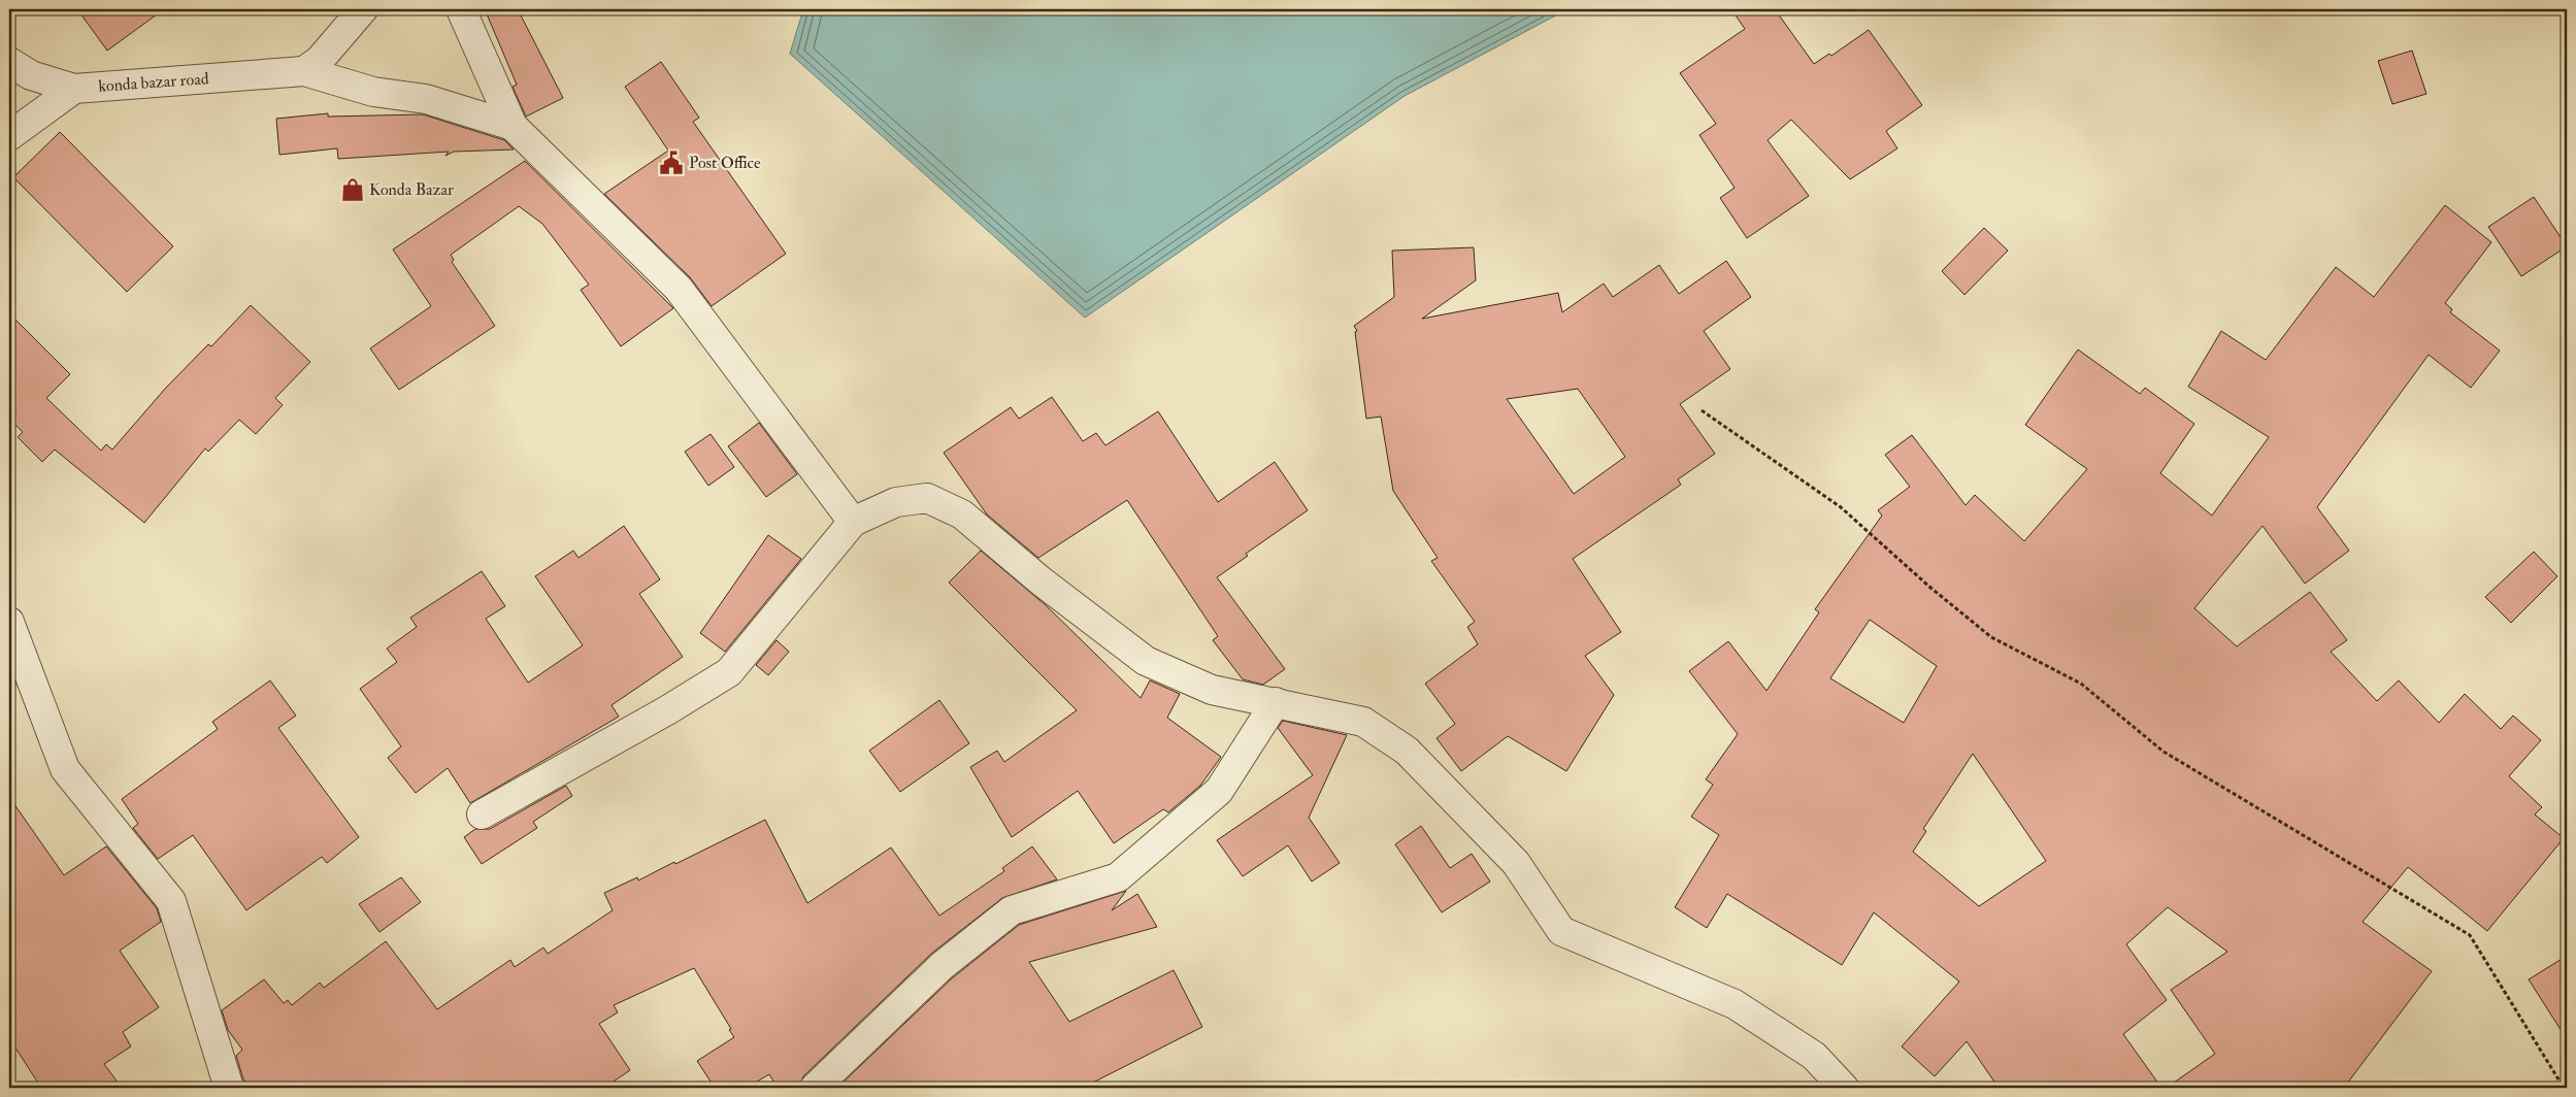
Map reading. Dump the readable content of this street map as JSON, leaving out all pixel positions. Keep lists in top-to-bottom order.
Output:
{
  "streets": {
    "street": ["konda bazar road"]
  },
  "places": {
    "public building": ["Post Office"],
    "shop": ["Konda Bazar"]
  }
}
